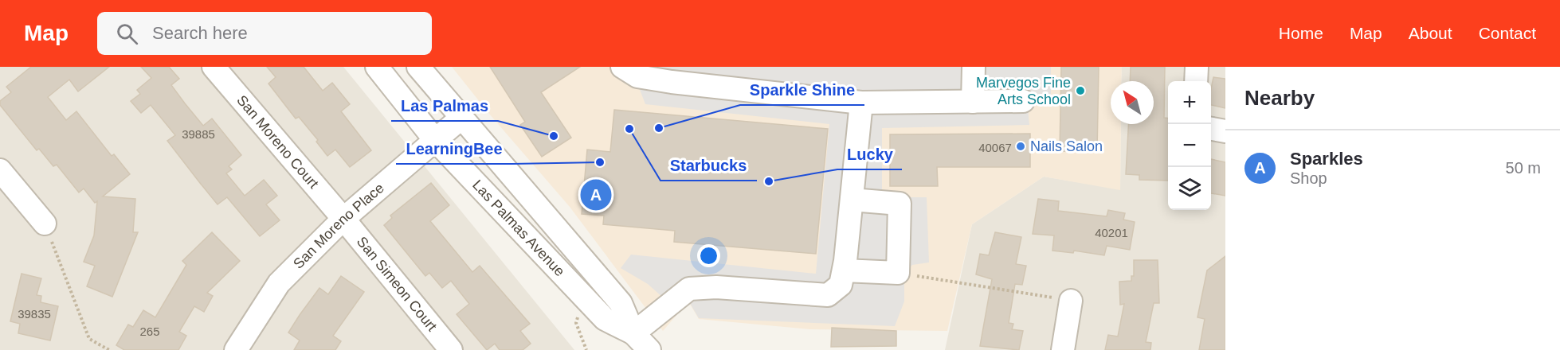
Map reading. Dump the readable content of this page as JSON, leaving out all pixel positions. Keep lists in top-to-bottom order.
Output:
{
  "streets": {
    "street": [
      "San Moreno Court",
      "San Moreno Place",
      "Las Palmas Avenue",
      "San Simeon Court"
    ]
  },
  "crossings": [
    ["San Moreno Court", "San Moreno Place"],
    ["San Moreno Court", "San Simeon Court"],
    ["San Moreno Place", "Las Palmas Avenue"],
    ["San Moreno Place", "San Simeon Court"]
  ],
  "places": [
    "Marvegos Fine Arts School",
    "Sparkle Shine",
    "Starbucks",
    "Las Palmas",
    "Nails Salon",
    "LearningBee",
    "Lucky"
  ],
  "house_numbers": [
    "39885",
    "40067",
    "40201",
    "39835",
    "265"
  ],
  "north": "top left",
  "page": {
    "header": "Map",
    "search": "Search here",
    "nav": [
      "Home",
      "Map",
      "About",
      "Contact"
    ],
    "heading": "Nearby",
    "map_buttons": ["+", "−"],
    "list": [
      {
        "mark": "A",
        "name": "Sparkles",
        "note": "Shop",
        "value": "50 m"
      }
    ],
    "pins": "A"
  }
}
